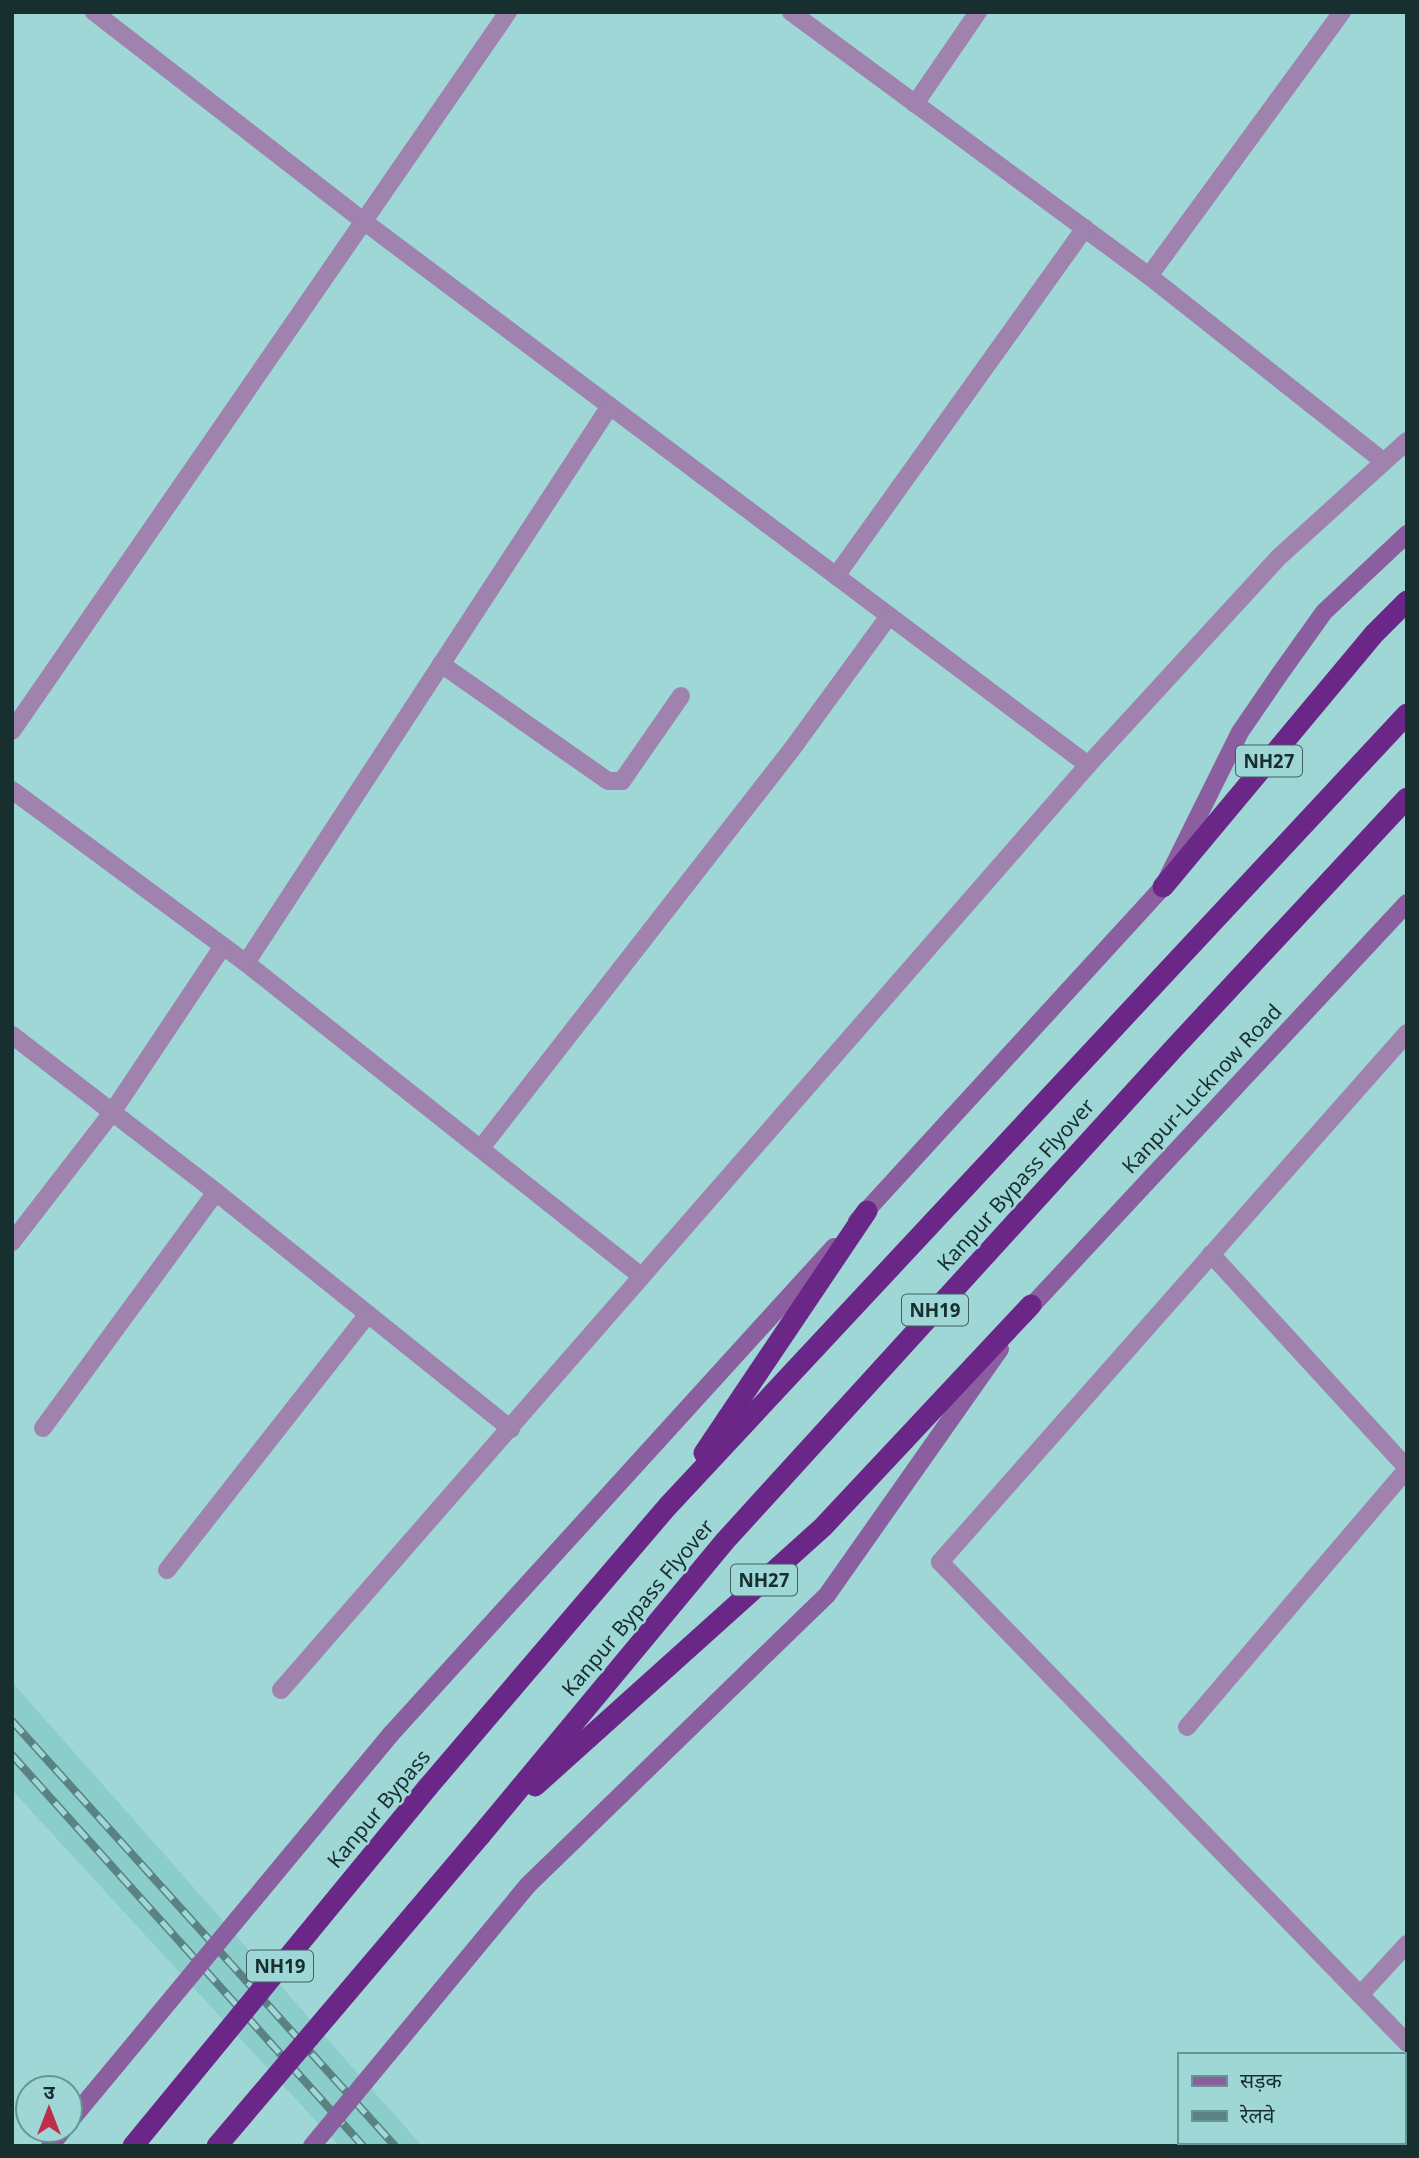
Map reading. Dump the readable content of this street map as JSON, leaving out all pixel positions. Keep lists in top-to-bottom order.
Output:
{
  "streets": {
    "highway": [
      "NH27",
      "Kanpur Bypass Flyover",
      "NH19",
      "Kanpur Bypass"
    ],
    "main road": ["Kanpur-Lucknow Road"]
  },
  "crossings": [
    ["NH27", "Kanpur-Lucknow Road"],
    ["NH27", "Kanpur Bypass Flyover"],
    ["NH27", "NH19"],
    ["NH27", "Kanpur Bypass"],
    ["Kanpur Bypass Flyover", "NH19"],
    ["Kanpur Bypass Flyover", "Kanpur Bypass"]
  ],
  "legend": ["सड़क", "रेलवे"],
  "north": "top"
}
